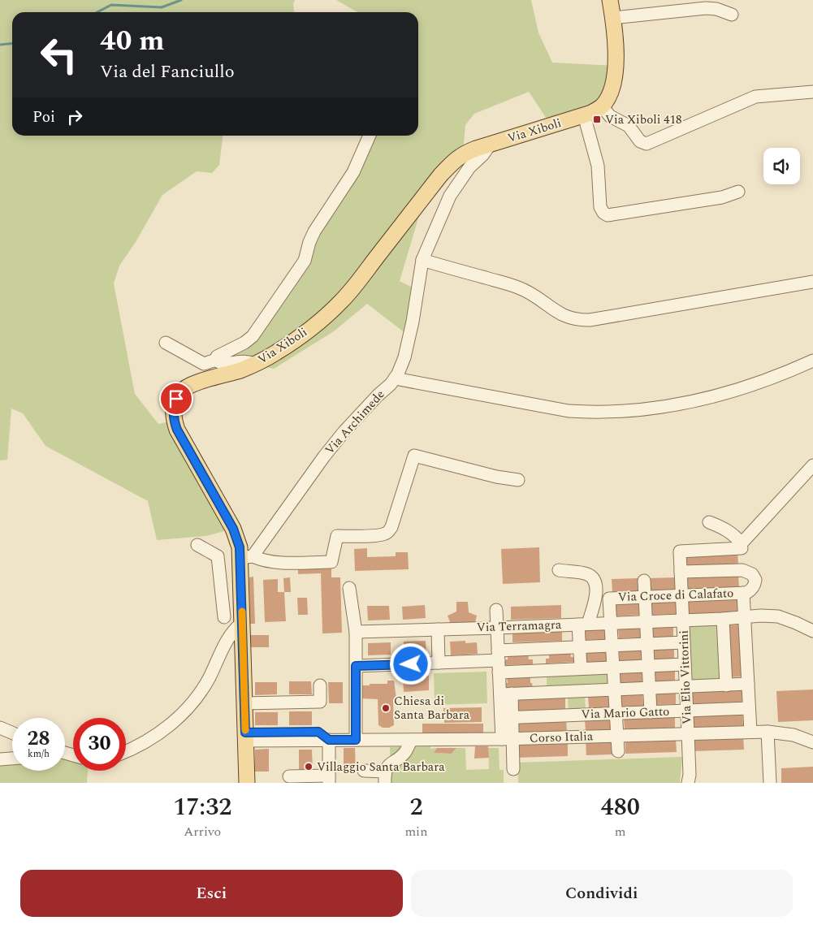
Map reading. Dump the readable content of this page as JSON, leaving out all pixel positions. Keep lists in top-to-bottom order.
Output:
{
  "streets": {
    "main road": ["Via Xiboli"],
    "street": [
      "Via Archimede",
      "Via Croce di Calafato",
      "Via Terramagra",
      "Via Elio Vittorini",
      "Via Mario Gatto",
      "Corso Italia"
    ]
  },
  "crossings": [
    ["Via Xiboli", "Via Archimede"],
    ["Via Xiboli", "Corso Italia"],
    ["Via Croce di Calafato", "Via Terramagra"],
    ["Via Croce di Calafato", "Via Elio Vittorini"],
    ["Via Terramagra", "Via Elio Vittorini"],
    ["Via Elio Vittorini", "Via Mario Gatto"],
    ["Via Elio Vittorini", "Corso Italia"]
  ],
  "places": {
    "transit": ["Via Xiboli 418"],
    "other": ["Chiesa di Santa Barbara", "Villaggio Santa Barbara"]
  },
  "page": {
    "turn": ["40 m", "Via del Fanciullo"],
    "then": "Poi",
    "speed": "28 km/h",
    "limit": "30",
    "eta": [
      "17:32",
      "Arrivo",
      "2",
      "min",
      "480",
      "m"
    ],
    "buttons": ["Esci", "Condividi"]
  }
}
